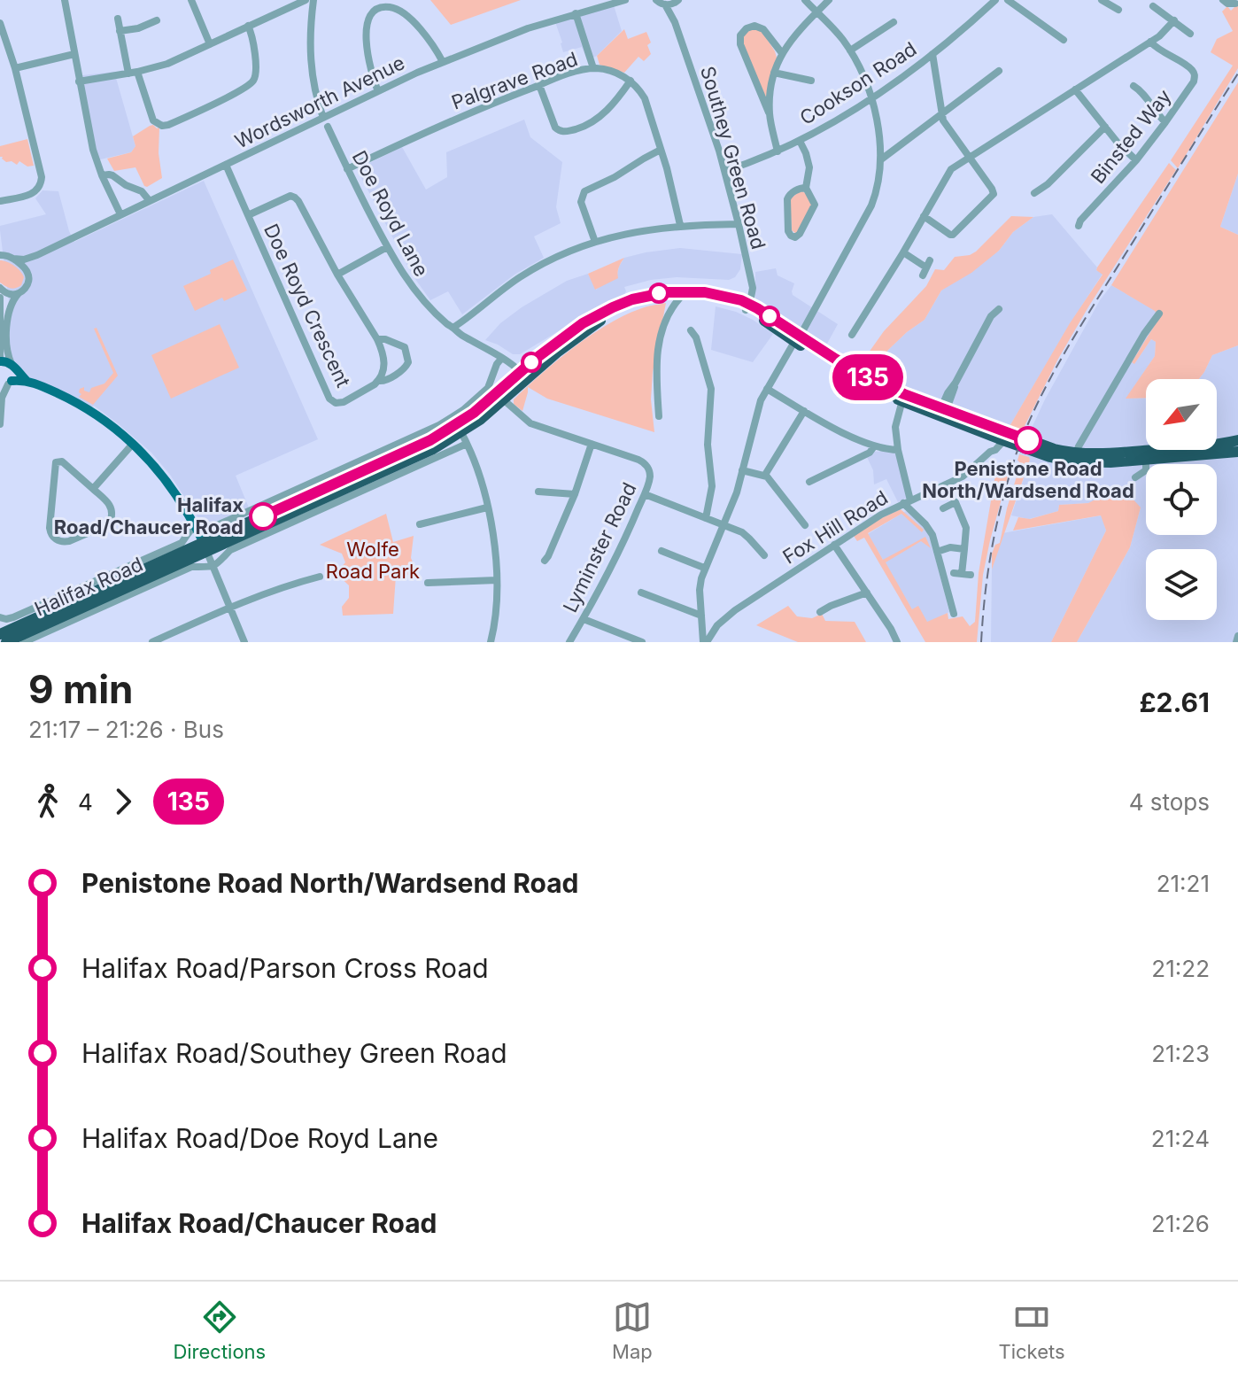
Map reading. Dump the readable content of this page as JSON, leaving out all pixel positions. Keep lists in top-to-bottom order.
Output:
{
  "streets": {
    "highway": ["Halifax Road"],
    "street": [
      "Palgrave Road",
      "Cookson Road",
      "Wordsworth Avenue",
      "Binsted Way",
      "Southey Green Road",
      "Doe Royd Lane",
      "Doe Royd Crescent",
      "Fox Hill Road",
      "Lyminster Road"
    ]
  },
  "crossings": [
    ["Palgrave Road", "Doe Royd Lane"],
    ["Cookson Road", "Southey Green Road"],
    ["Wordsworth Avenue", "Doe Royd Crescent"],
    ["Southey Green Road", "Halifax Road"],
    ["Doe Royd Lane", "Halifax Road"],
    ["Fox Hill Road", "Halifax Road"],
    ["Lyminster Road", "Halifax Road"]
  ],
  "parks": ["Wolfe Road Park"],
  "places": ["Penistone Road North/Wardsend Road", "Halifax Road/Chaucer Road"],
  "lines": ["bus line 135"],
  "north": "bottom left",
  "page": {
    "on_map": "135",
    "heading": ["9 min", "21:17 – 21:26 · Bus", "£2.61"],
    "legs": ["4", "135", "4 stops"],
    "list": [
      {
        "name": "Penistone Road North/Wardsend Road",
        "value": "21:21"
      },
      {
        "name": "Halifax Road/Parson Cross Road",
        "value": "21:22"
      },
      {
        "name": "Halifax Road/Southey Green Road",
        "value": "21:23"
      },
      {
        "name": "Halifax Road/Doe Royd Lane",
        "value": "21:24"
      },
      {
        "name": "Halifax Road/Chaucer Road",
        "value": "21:26"
      }
    ],
    "tabs": ["Directions", "Map", "Tickets"]
  }
}
